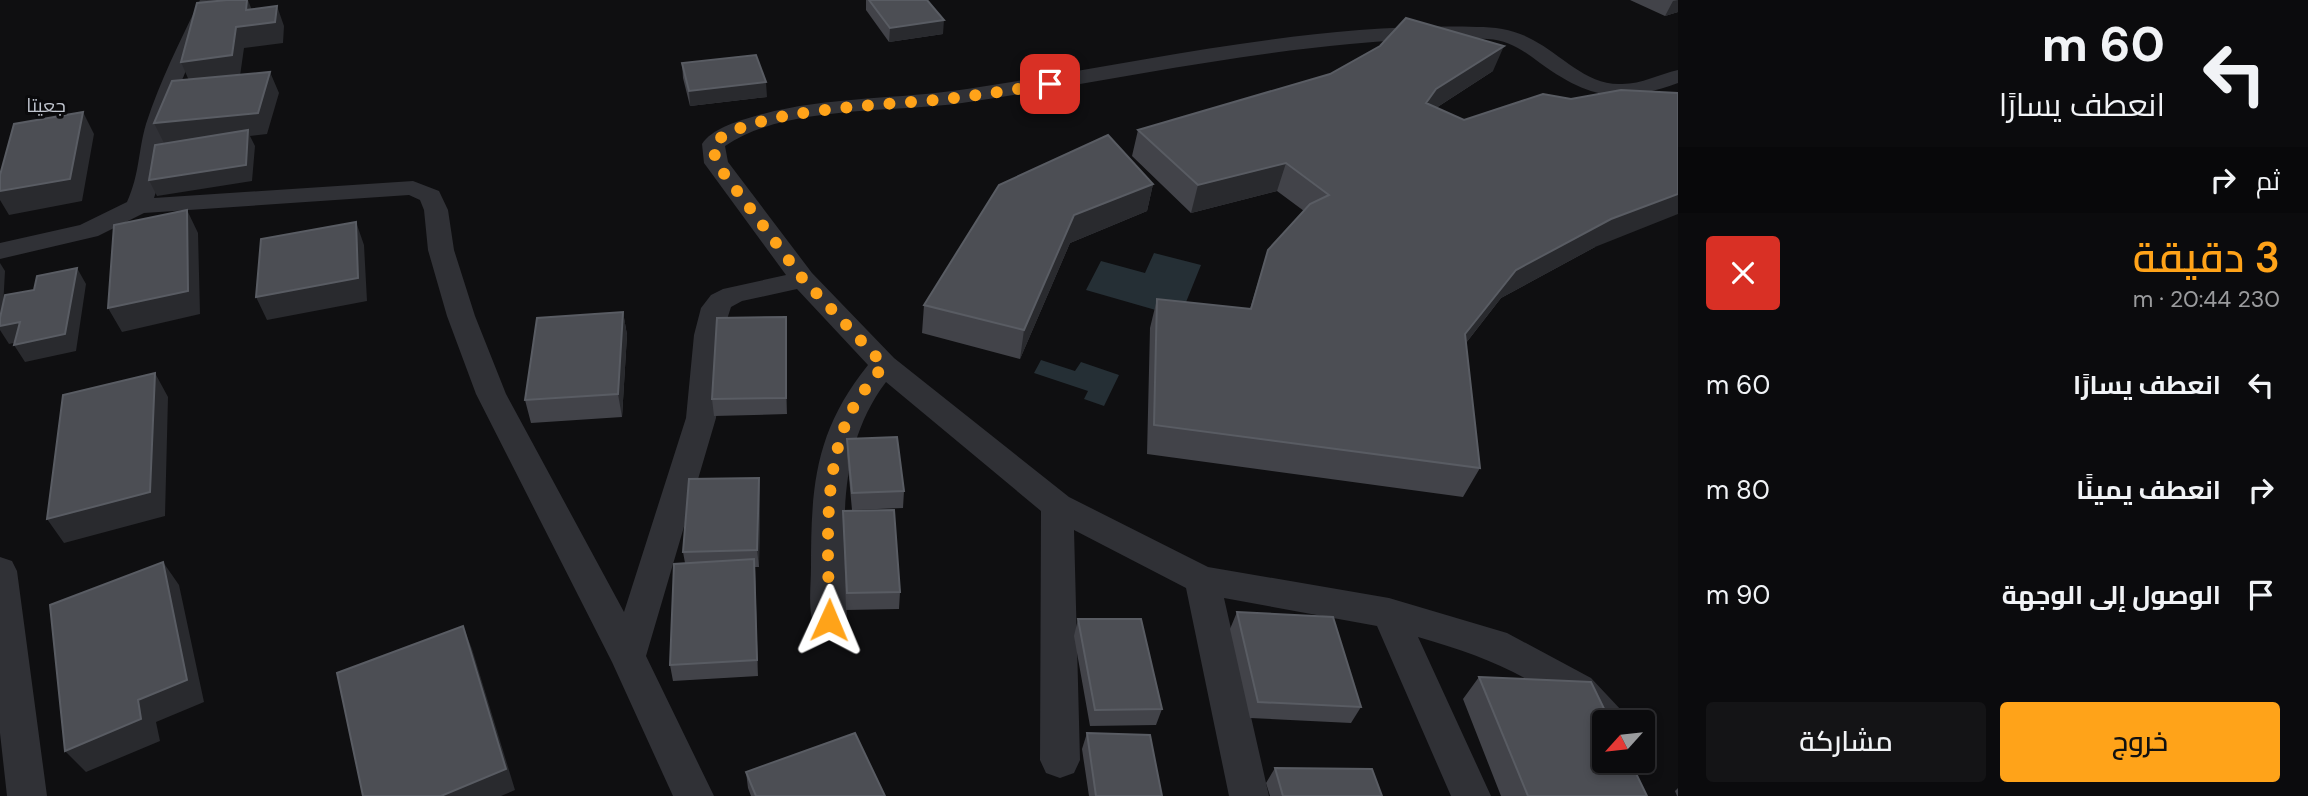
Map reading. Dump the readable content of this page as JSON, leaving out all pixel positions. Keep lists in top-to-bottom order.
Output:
{
  "districts": ["جعيتا"],
  "north": "bottom left",
  "page": {
    "turn": ["60 m", "انعطف يسارًا"],
    "then": "ثم",
    "heading": ["3 دقيقة", "230 m · 20:44"],
    "list": [
      {
        "name": "انعطف يسارًا",
        "value": "60 m"
      },
      {
        "name": "انعطف يمينًا",
        "value": "80 m"
      },
      {
        "name": "الوصول إلى الوجهة",
        "value": "90 m"
      }
    ],
    "buttons": ["خروج", "مشاركة"]
  }
}
